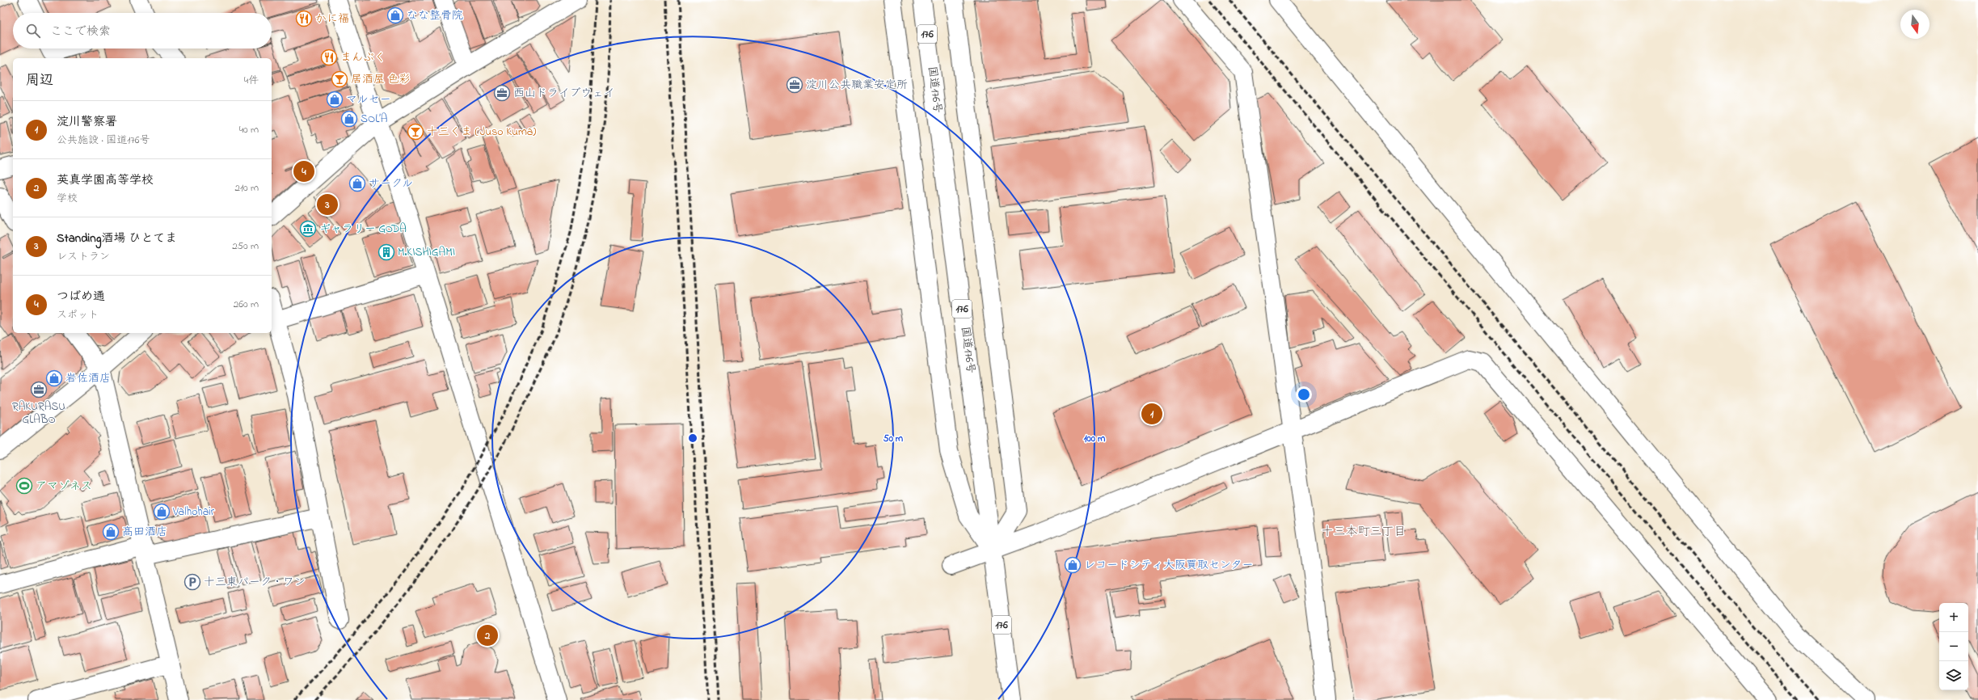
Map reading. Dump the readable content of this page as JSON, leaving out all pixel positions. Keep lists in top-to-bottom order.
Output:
{
  "streets": {
    "main road": ["176", "国道176号"]
  },
  "districts": ["十三本町三丁目"],
  "places": {
    "shop": [
      "なな整骨院",
      "マルセー",
      "SOL’A",
      "サークル",
      "岩佐酒店",
      "Valhohair",
      "髙田酒店",
      "レコードシティ大阪買取センター"
    ],
    "restaurant": ["かに福", "まんぷく"],
    "bar": ["居酒屋 色彩", "十三くま (Juso Kuma)"],
    "office": ["淀川公共職業安定所", "西山ドライブウェイ", "RAKURASU GLABO"],
    "museum": ["ギャラリー GODA"],
    "building": ["M.KISHIGAMI"],
    "sports": ["アマゾネス"],
    "parking": ["十三東パーク・ワン"]
  },
  "north": "bottom",
  "page": {
    "search": "ここで検索",
    "heading": ["周辺", "4件"],
    "list": [
      {
        "mark": "1",
        "name": "淀川警察署",
        "note": "公共施設 · 国道176号",
        "value": "40 m"
      },
      {
        "mark": "2",
        "name": "英真学園高等学校",
        "note": "学校",
        "value": "210 m"
      },
      {
        "mark": "3",
        "name": "Standing酒場 ひとてま",
        "note": "レストラン",
        "value": "250 m"
      },
      {
        "mark": "4",
        "name": "つばめ通",
        "note": "スポット",
        "value": "260 m"
      }
    ],
    "pins": [
      "4",
      "3",
      "1",
      "2"
    ],
    "map_buttons": ["+", "−"]
  },
  "rings": ["50 m", "100 m"]
}
